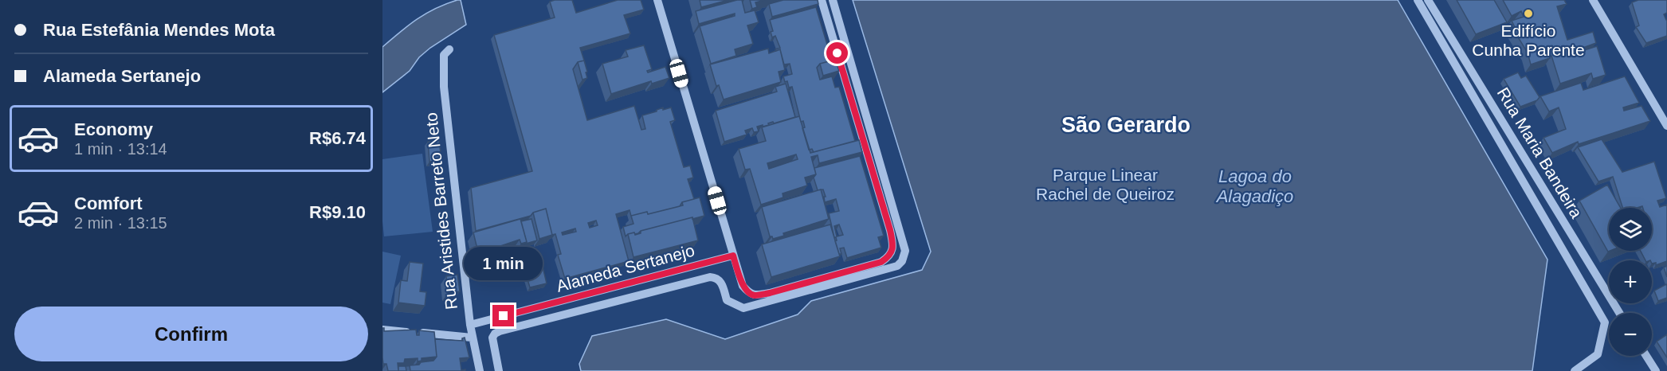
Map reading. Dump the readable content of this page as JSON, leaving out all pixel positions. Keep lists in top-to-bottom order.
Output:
{
  "streets": {
    "street": ["Rua Maria Bandeira", "Rua Aristides Barreto Neto", "Alameda Sertanejo"]
  },
  "crossings": [
    ["Rua Aristides Barreto Neto", "Alameda Sertanejo"]
  ],
  "districts": ["São Gerardo"],
  "water": ["Lagoa do Alagadiço"],
  "parks": ["Parque Linear Rachel de Queiroz"],
  "places": ["Edifício Cunha Parente"],
  "page": {
    "banner": ["Rua Estefânia Mendes Mota", "Alameda Sertanejo"],
    "list": [
      {
        "name": "Economy",
        "note": "1 min · 13:14",
        "value": "R$6.74"
      },
      {
        "name": "Comfort",
        "note": "2 min · 13:15",
        "value": "R$9.10"
      }
    ],
    "map_buttons": ["+", "−"],
    "bubble": "1 min",
    "buttons": "Confirm"
  }
}
